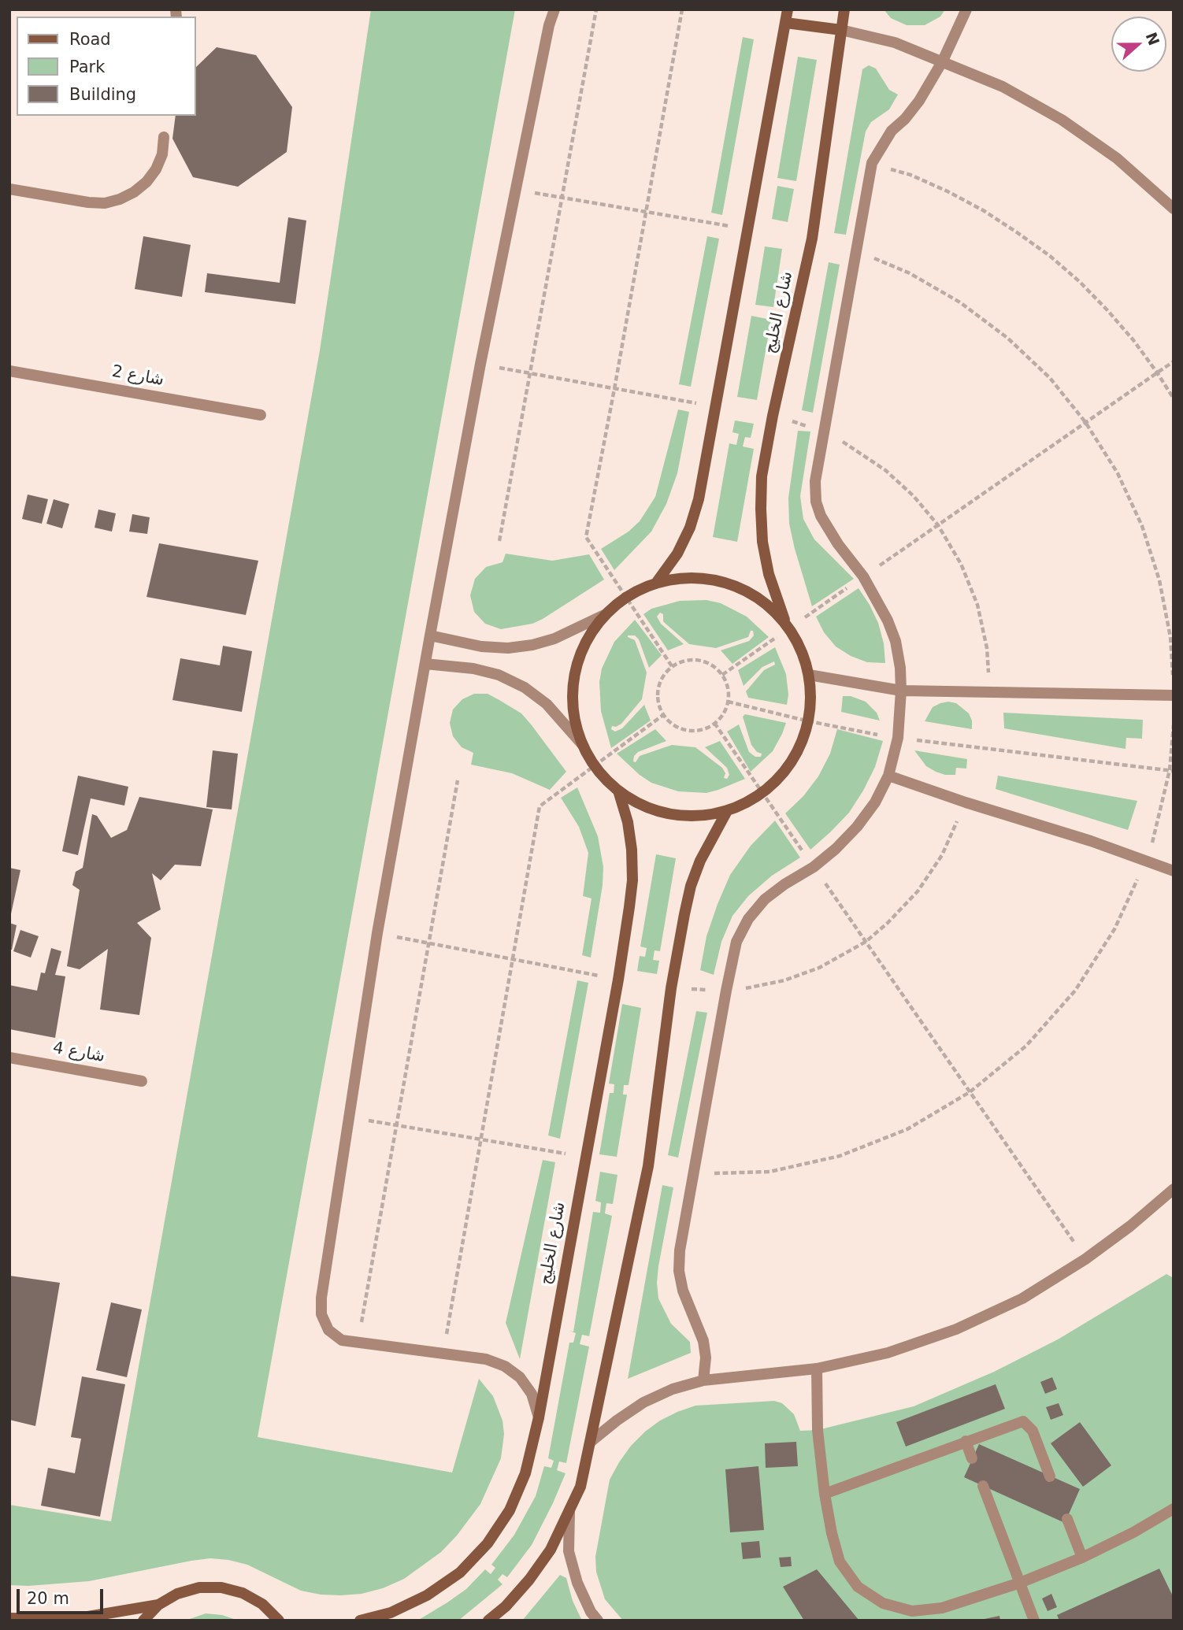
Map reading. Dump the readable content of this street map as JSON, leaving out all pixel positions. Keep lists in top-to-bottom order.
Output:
{
  "streets": {
    "main road": ["شارع الخليج"],
    "street": ["شارع 2", "شارع 4"]
  },
  "legend": ["Road", "Park", "Building"],
  "scale_bar": "20 m",
  "north": "right"
}
